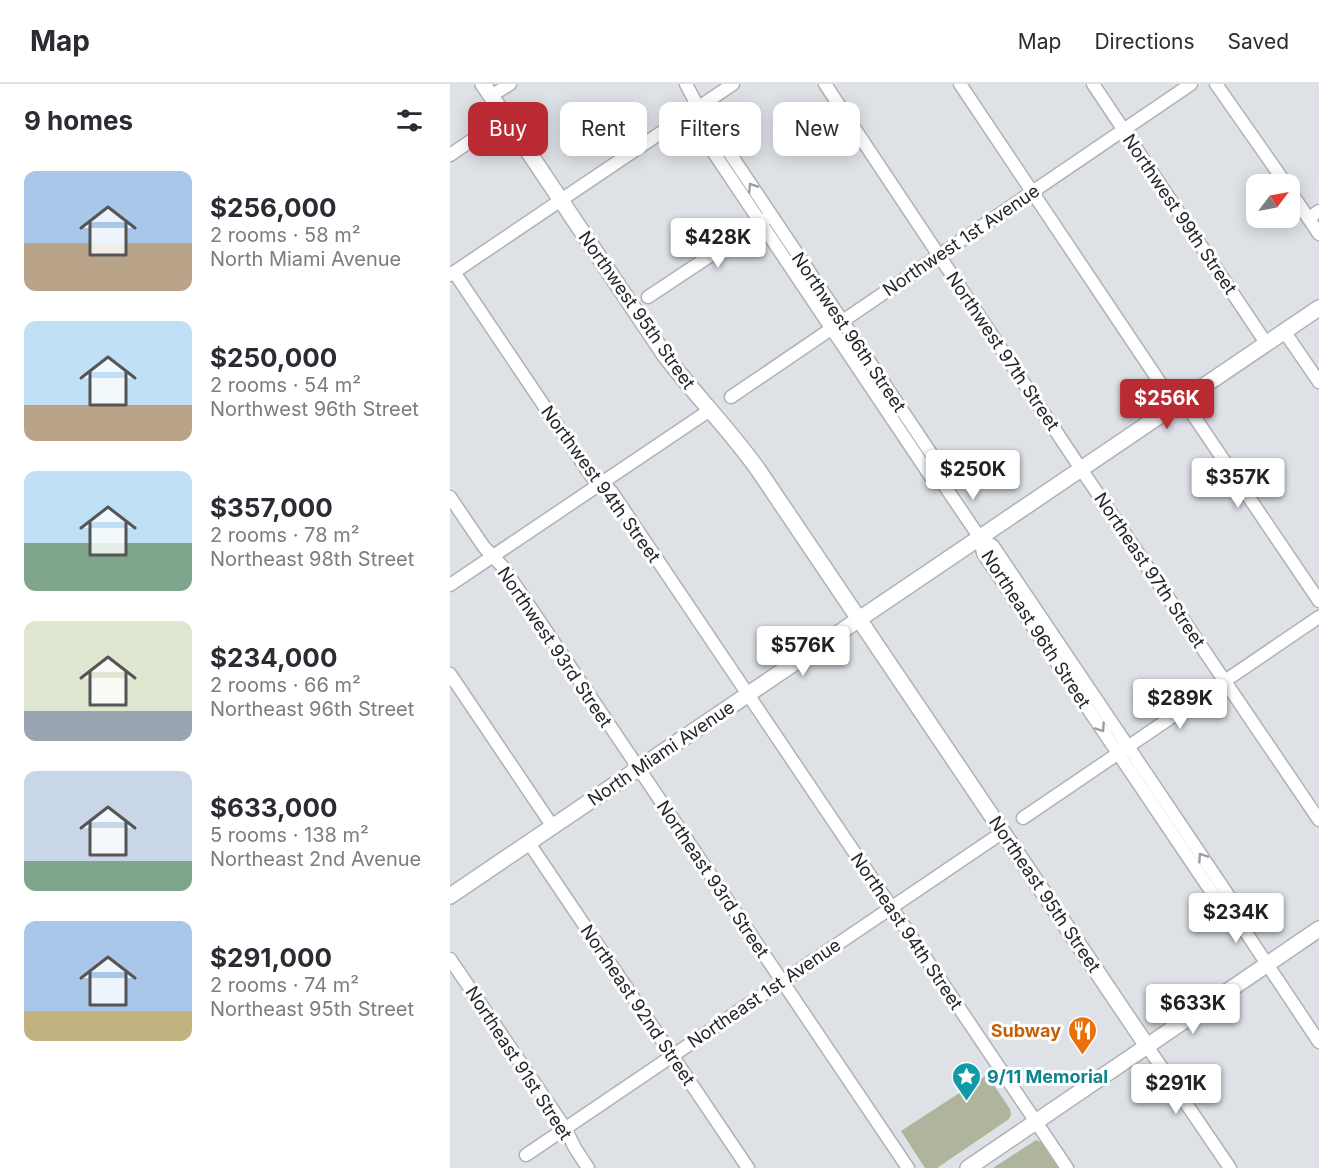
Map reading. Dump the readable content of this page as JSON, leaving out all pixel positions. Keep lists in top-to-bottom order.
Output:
{
  "streets": {
    "main road": ["Northwest 95th Street", "North Miami Avenue", "Northeast 95th Street"],
    "street": [
      "Northwest 99th Street",
      "Northwest 1st Avenue",
      "Northwest 96th Street",
      "Northwest 97th Street",
      "Northwest 94th Street",
      "Northeast 97th Street",
      "Northeast 96th Street",
      "Northwest 93rd Street",
      "Northeast 93rd Street",
      "Northeast 94th Street",
      "Northeast 1st Avenue",
      "Northeast 92nd Street",
      "Northeast 91st Street"
    ]
  },
  "crossings": [
    ["Northwest 99th Street", "Northwest 1st Avenue"],
    ["Northwest 99th Street", "North Miami Avenue"],
    ["Northwest 1st Avenue", "Northwest 96th Street"],
    ["Northwest 1st Avenue", "Northwest 97th Street"],
    ["Northwest 95th Street", "North Miami Avenue"],
    ["Northwest 95th Street", "Northeast 95th Street"],
    ["Northwest 96th Street", "Northeast 96th Street"],
    ["Northwest 96th Street", "North Miami Avenue"],
    ["Northwest 97th Street", "Northeast 97th Street"],
    ["Northwest 97th Street", "North Miami Avenue"],
    ["Northwest 94th Street", "North Miami Avenue"],
    ["Northwest 94th Street", "Northeast 94th Street"],
    ["Northeast 97th Street", "North Miami Avenue"],
    ["Northeast 96th Street", "North Miami Avenue"],
    ["Northwest 93rd Street", "North Miami Avenue"],
    ["Northwest 93rd Street", "Northeast 93rd Street"],
    ["North Miami Avenue", "Northeast 93rd Street"],
    ["North Miami Avenue", "Northeast 95th Street"],
    ["North Miami Avenue", "Northeast 94th Street"],
    ["North Miami Avenue", "Northeast 92nd Street"],
    ["Northeast 93rd Street", "Northeast 1st Avenue"],
    ["Northeast 95th Street", "Northeast 1st Avenue"],
    ["Northeast 94th Street", "Northeast 1st Avenue"],
    ["Northeast 1st Avenue", "Northeast 92nd Street"],
    ["Northeast 1st Avenue", "Northeast 91st Street"]
  ],
  "places": {
    "restaurant": ["Subway"],
    "place": ["9/11 Memorial"]
  },
  "north": "top right",
  "page": {
    "header": "Map",
    "nav": ["Map", "Directions", "Saved"],
    "heading": "9 homes",
    "chip": [
      "Buy",
      "Rent",
      "Filters",
      "New"
    ],
    "list": [
      {
        "name": "$256,000",
        "note": "2 rooms · 58 m² · North Miami Avenue"
      },
      {
        "name": "$250,000",
        "note": "2 rooms · 54 m² · Northwest 96th Street"
      },
      {
        "name": "$357,000",
        "note": "2 rooms · 78 m² · Northeast 98th Street"
      },
      {
        "name": "$234,000",
        "note": "2 rooms · 66 m² · Northeast 96th Street"
      },
      {
        "name": "$633,000",
        "note": "5 rooms · 138 m² · Northeast 2nd Avenue"
      },
      {
        "name": "$291,000",
        "note": "2 rooms · 74 m² · Northeast 95th Street"
      }
    ],
    "price": [
      "$428K",
      "$256K",
      "$250K",
      "$357K",
      "$576K",
      "$289K",
      "$234K",
      "$633K",
      "$291K"
    ]
  }
}
